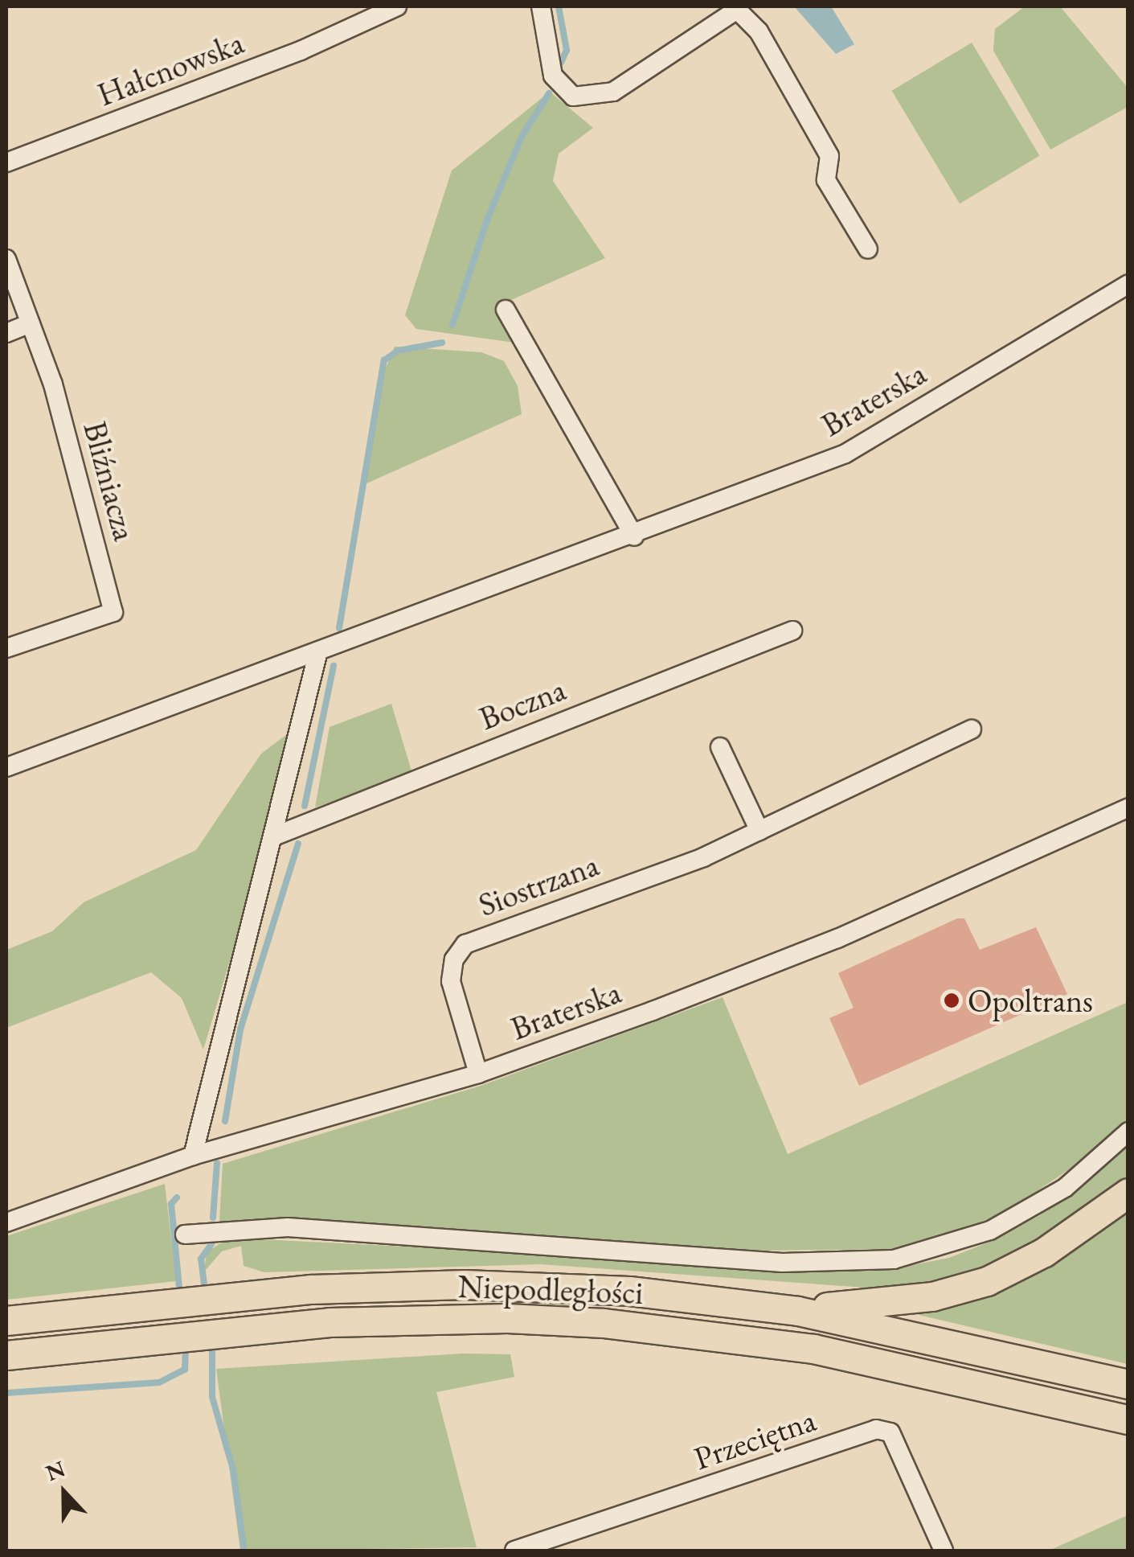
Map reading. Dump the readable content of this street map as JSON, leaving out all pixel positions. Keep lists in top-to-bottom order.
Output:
{
  "streets": {
    "highway": ["Niepodległości"],
    "street": [
      "Hałcnowska",
      "Braterska",
      "Bliźniacza",
      "Boczna",
      "Siostrzana",
      "Przeciętna"
    ]
  },
  "crossings": [
    ["Braterska", "Siostrzana"]
  ],
  "places": ["Opoltrans"],
  "north": "top"
}
